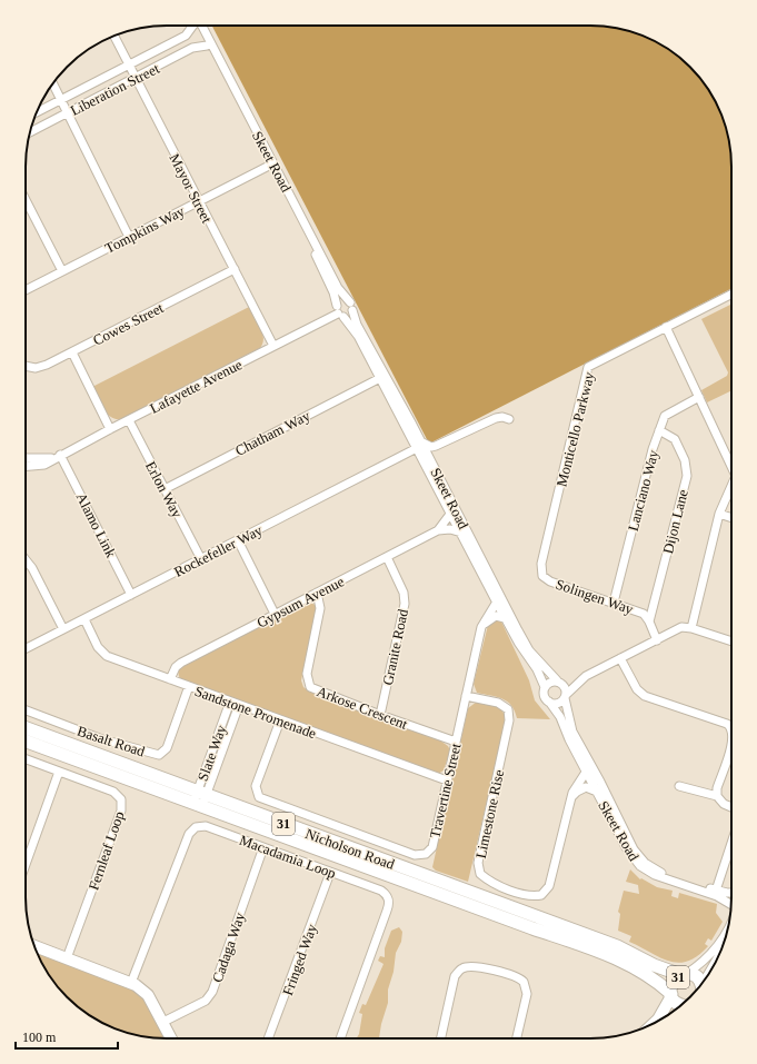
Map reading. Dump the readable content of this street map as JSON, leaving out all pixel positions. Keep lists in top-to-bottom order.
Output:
{
  "streets": {
    "main road": ["31", "Nicholson Road"],
    "street": [
      "Liberation Street",
      "Skeet Road",
      "Mayor Street",
      "Tompkins Way",
      "Cowes Street",
      "Lafayette Avenue",
      "Monticello Parkway",
      "Chatham Way",
      "Erlon Way",
      "Lanciano Way",
      "Dijon Lane",
      "Alamo Link",
      "Rockefeller Way",
      "Solingen Way",
      "Gypsum Avenue",
      "Granite Road",
      "Arkose Crescent",
      "Sandstone Promenade",
      "Basalt Road",
      "Slate Way",
      "Travertine Street",
      "Limestone Rise",
      "Fernleaf Loop",
      "Macadamia Loop",
      "Cadaga Way",
      "Fringed Way"
    ]
  },
  "crossings": [
    ["Liberation Street", "Skeet Road"],
    ["Liberation Street", "Mayor Street"],
    ["Skeet Road", "Tompkins Way"],
    ["Skeet Road", "Lafayette Avenue"],
    ["Skeet Road", "Chatham Way"],
    ["Skeet Road", "Rockefeller Way"],
    ["Skeet Road", "Gypsum Avenue"],
    ["Skeet Road", "Travertine Street"],
    ["Skeet Road", "Limestone Rise"],
    ["Mayor Street", "Tompkins Way"],
    ["Mayor Street", "Cowes Street"],
    ["Mayor Street", "Lafayette Avenue"],
    ["Lafayette Avenue", "Erlon Way"],
    ["Lafayette Avenue", "Alamo Link"],
    ["Monticello Parkway", "Solingen Way"],
    ["Chatham Way", "Erlon Way"],
    ["Erlon Way", "Rockefeller Way"],
    ["Lanciano Way", "Dijon Lane"],
    ["Lanciano Way", "Solingen Way"],
    ["Dijon Lane", "Solingen Way"],
    ["Alamo Link", "Rockefeller Way"],
    ["Rockefeller Way", "Sandstone Promenade"],
    ["Gypsum Avenue", "Granite Road"],
    ["Gypsum Avenue", "Arkose Crescent"],
    ["Gypsum Avenue", "Sandstone Promenade"],
    ["Granite Road", "Arkose Crescent"],
    ["Arkose Crescent", "Travertine Street"],
    ["Sandstone Promenade", "Basalt Road"],
    ["Sandstone Promenade", "Slate Way"],
    ["Sandstone Promenade", "Travertine Street"],
    ["Slate Way", "Nicholson Road"],
    ["Travertine Street", "Limestone Rise"],
    ["31", "Nicholson Road"],
    ["Macadamia Loop", "Cadaga Way"],
    ["Macadamia Loop", "Fringed Way"]
  ],
  "scale_bar": "100 m"
}
